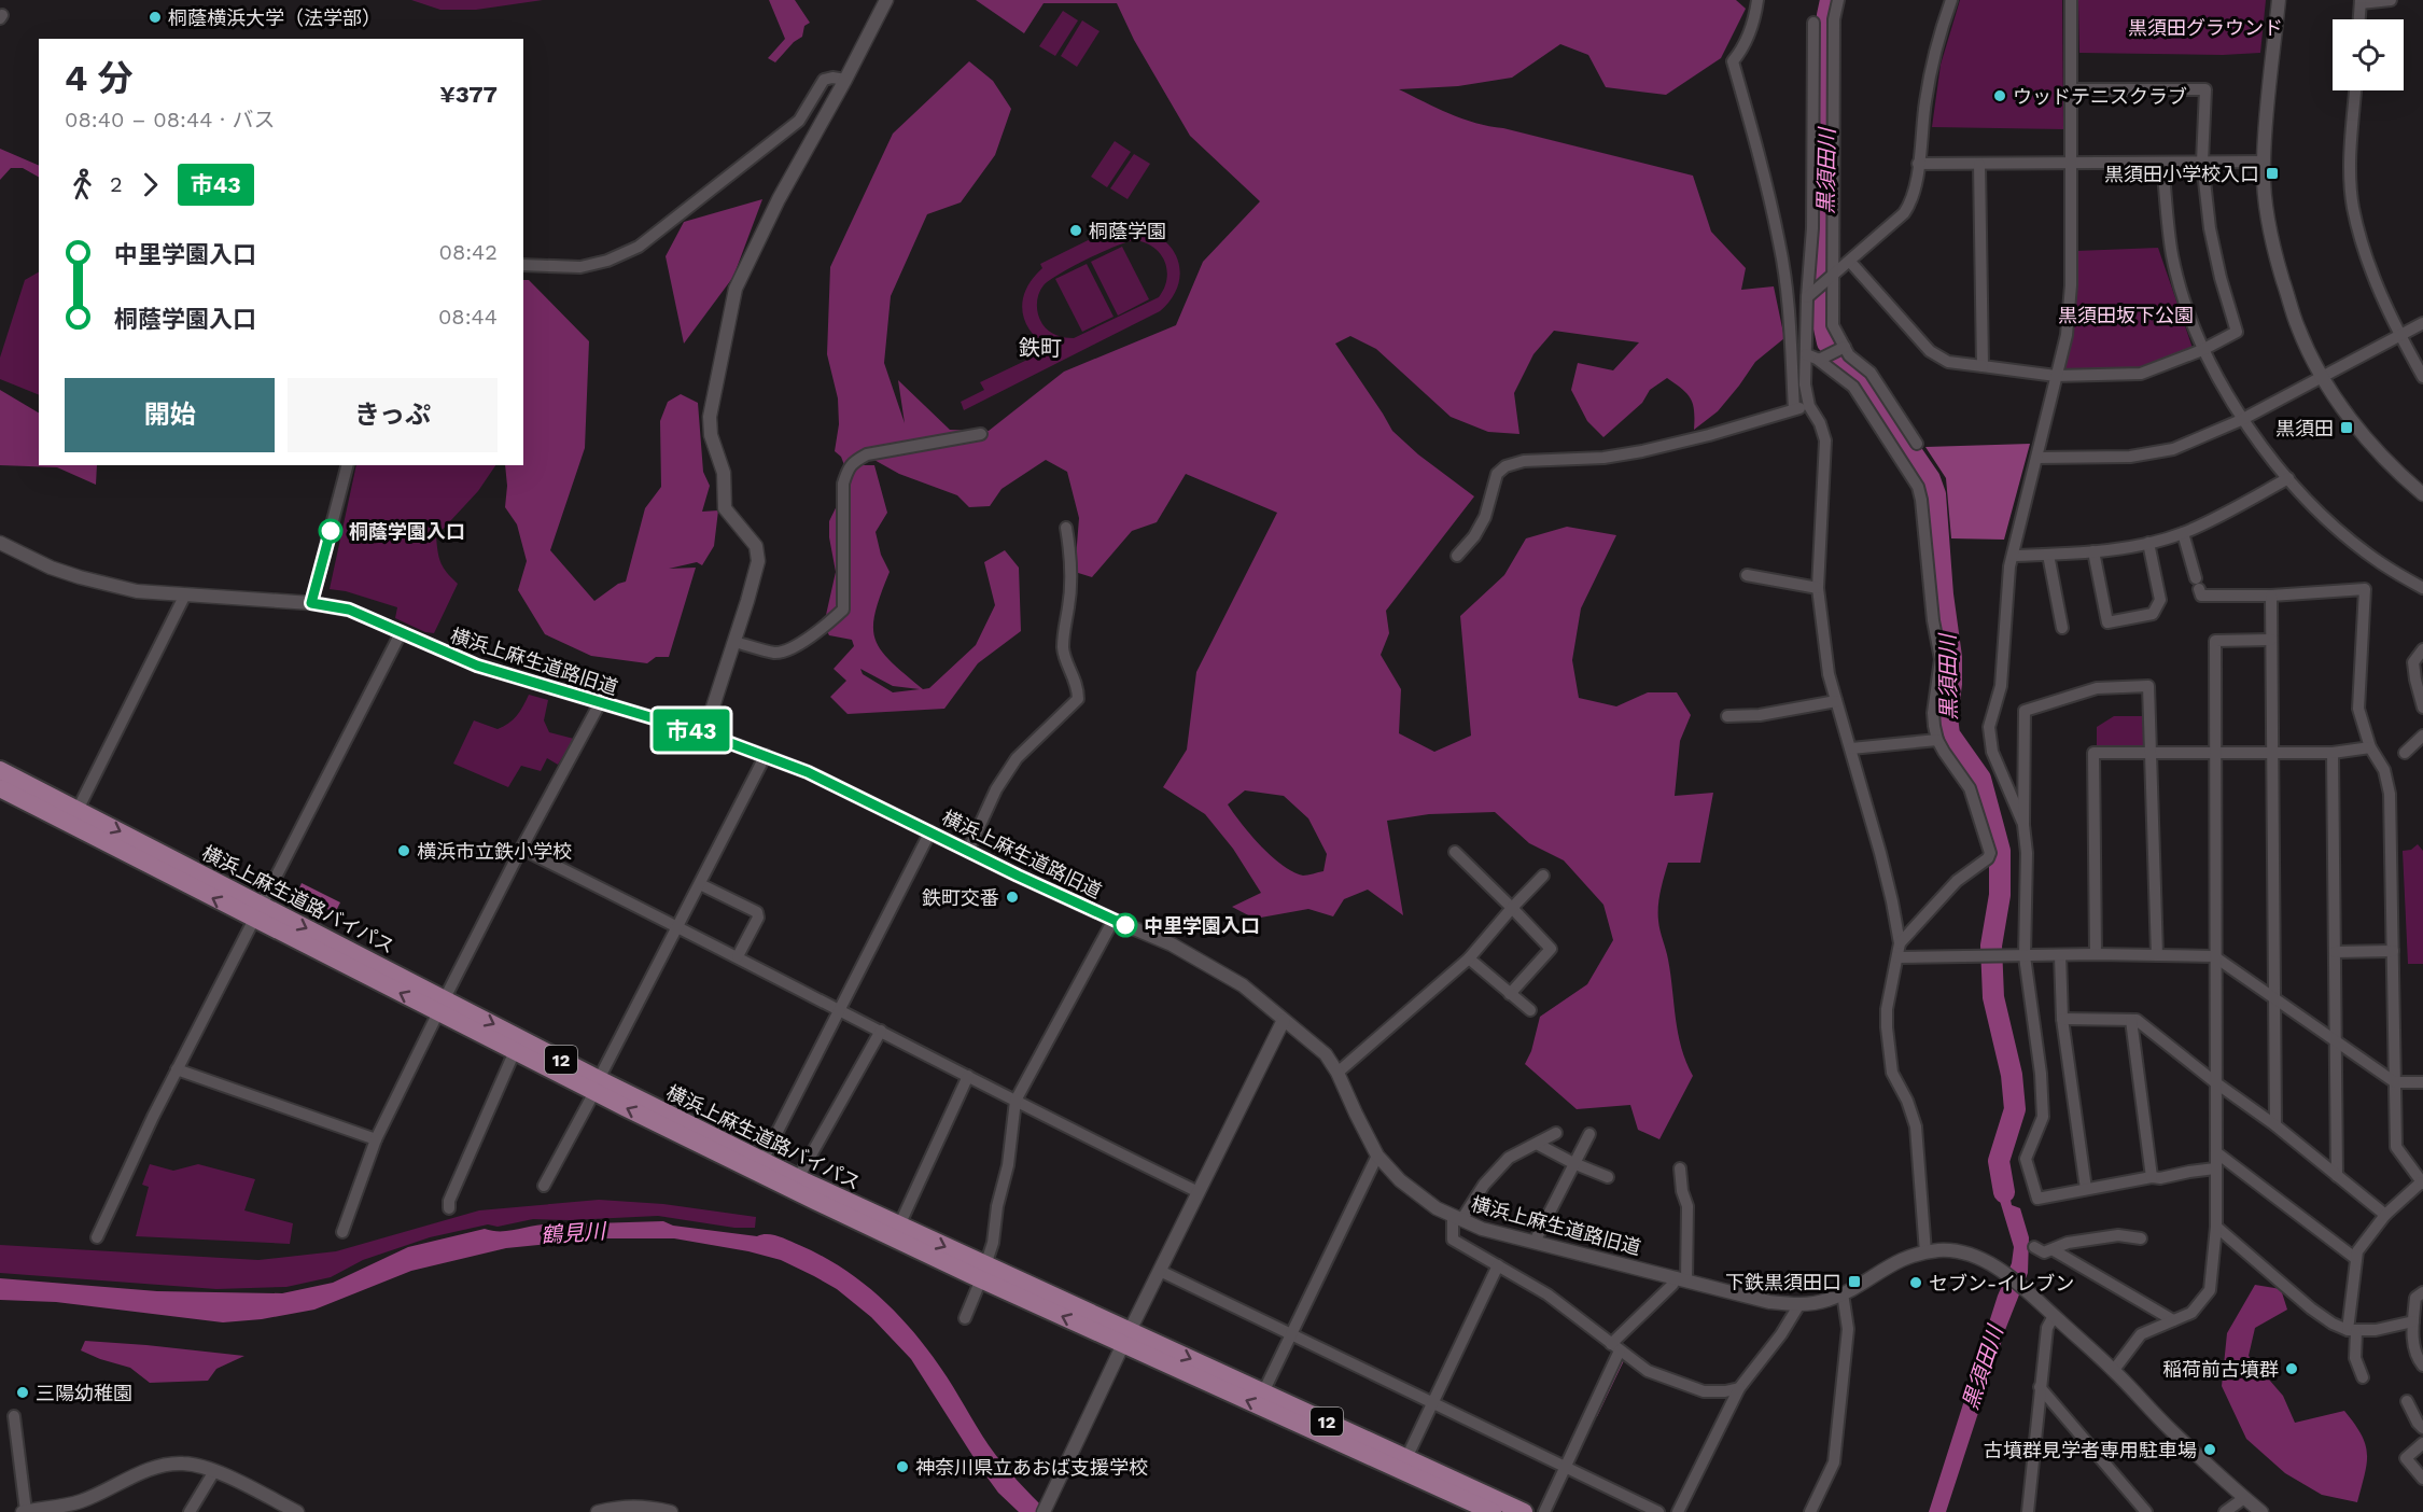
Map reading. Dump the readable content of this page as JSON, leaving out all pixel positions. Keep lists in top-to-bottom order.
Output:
{
  "streets": {
    "main road": ["横浜上麻生道路バイパス", "12"],
    "street": ["横浜上麻生道路旧道"]
  },
  "districts": ["鉄町"],
  "water": ["黒須田川", "鶴見川"],
  "parks": ["黒須田グラウンド", "黒須田坂下公園"],
  "places": {
    "other": [
      "桐蔭横浜大学（法学部）",
      "ウッドテニスクラブ",
      "桐蔭学園",
      "桐蔭学園入口",
      "横浜市立鉄小学校",
      "鉄町交番",
      "中里学園入口",
      "セブン-イレブン",
      "稲荷前古墳群",
      "三陽幼稚園",
      "古墳群見学者専用駐車場",
      "神奈川県立あおば支援学校"
    ],
    "transit": ["黒須田小学校入口", "黒須田", "下鉄黒須田口"]
  },
  "lines": ["bus line 市43"],
  "page": {
    "on_map": "市43",
    "heading": ["4 分", "08:40 – 08:44 · バス", "¥377"],
    "legs": ["2", "市43"],
    "list": [
      {
        "name": "中里学園入口",
        "value": "08:42"
      },
      {
        "name": "桐蔭学園入口",
        "value": "08:44"
      }
    ],
    "buttons": ["開始", "きっぷ"]
  }
}
